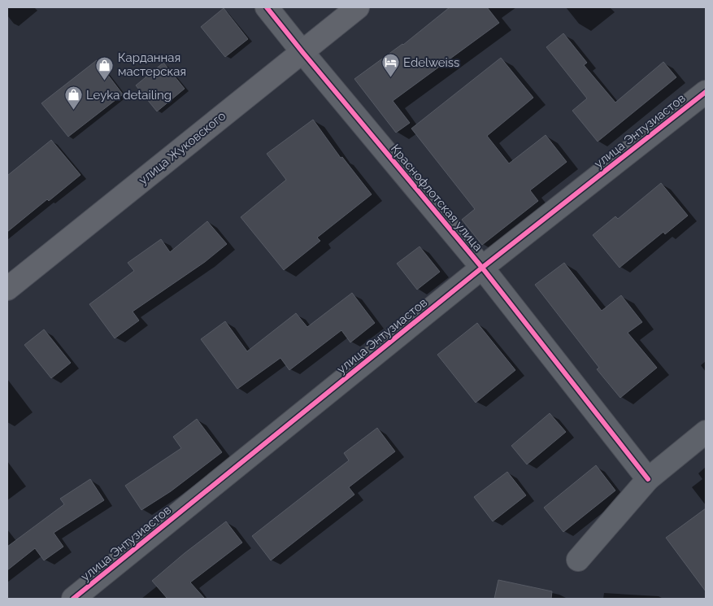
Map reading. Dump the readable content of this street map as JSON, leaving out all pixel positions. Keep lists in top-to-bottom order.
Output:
{
  "streets": {
    "main road": ["улица Жуковского"],
    "street": ["улица Энтузиастов", "Краснофлотская улица"]
  },
  "crossings": [
    ["улица Энтузиастов", "Краснофлотская улица"],
    ["улица Жуковского", "Краснофлотская улица"]
  ],
  "places": {
    "hotel": ["Edelweiss"],
    "shop": ["Карданная мастерская", "Leyka detailing"]
  }
}
